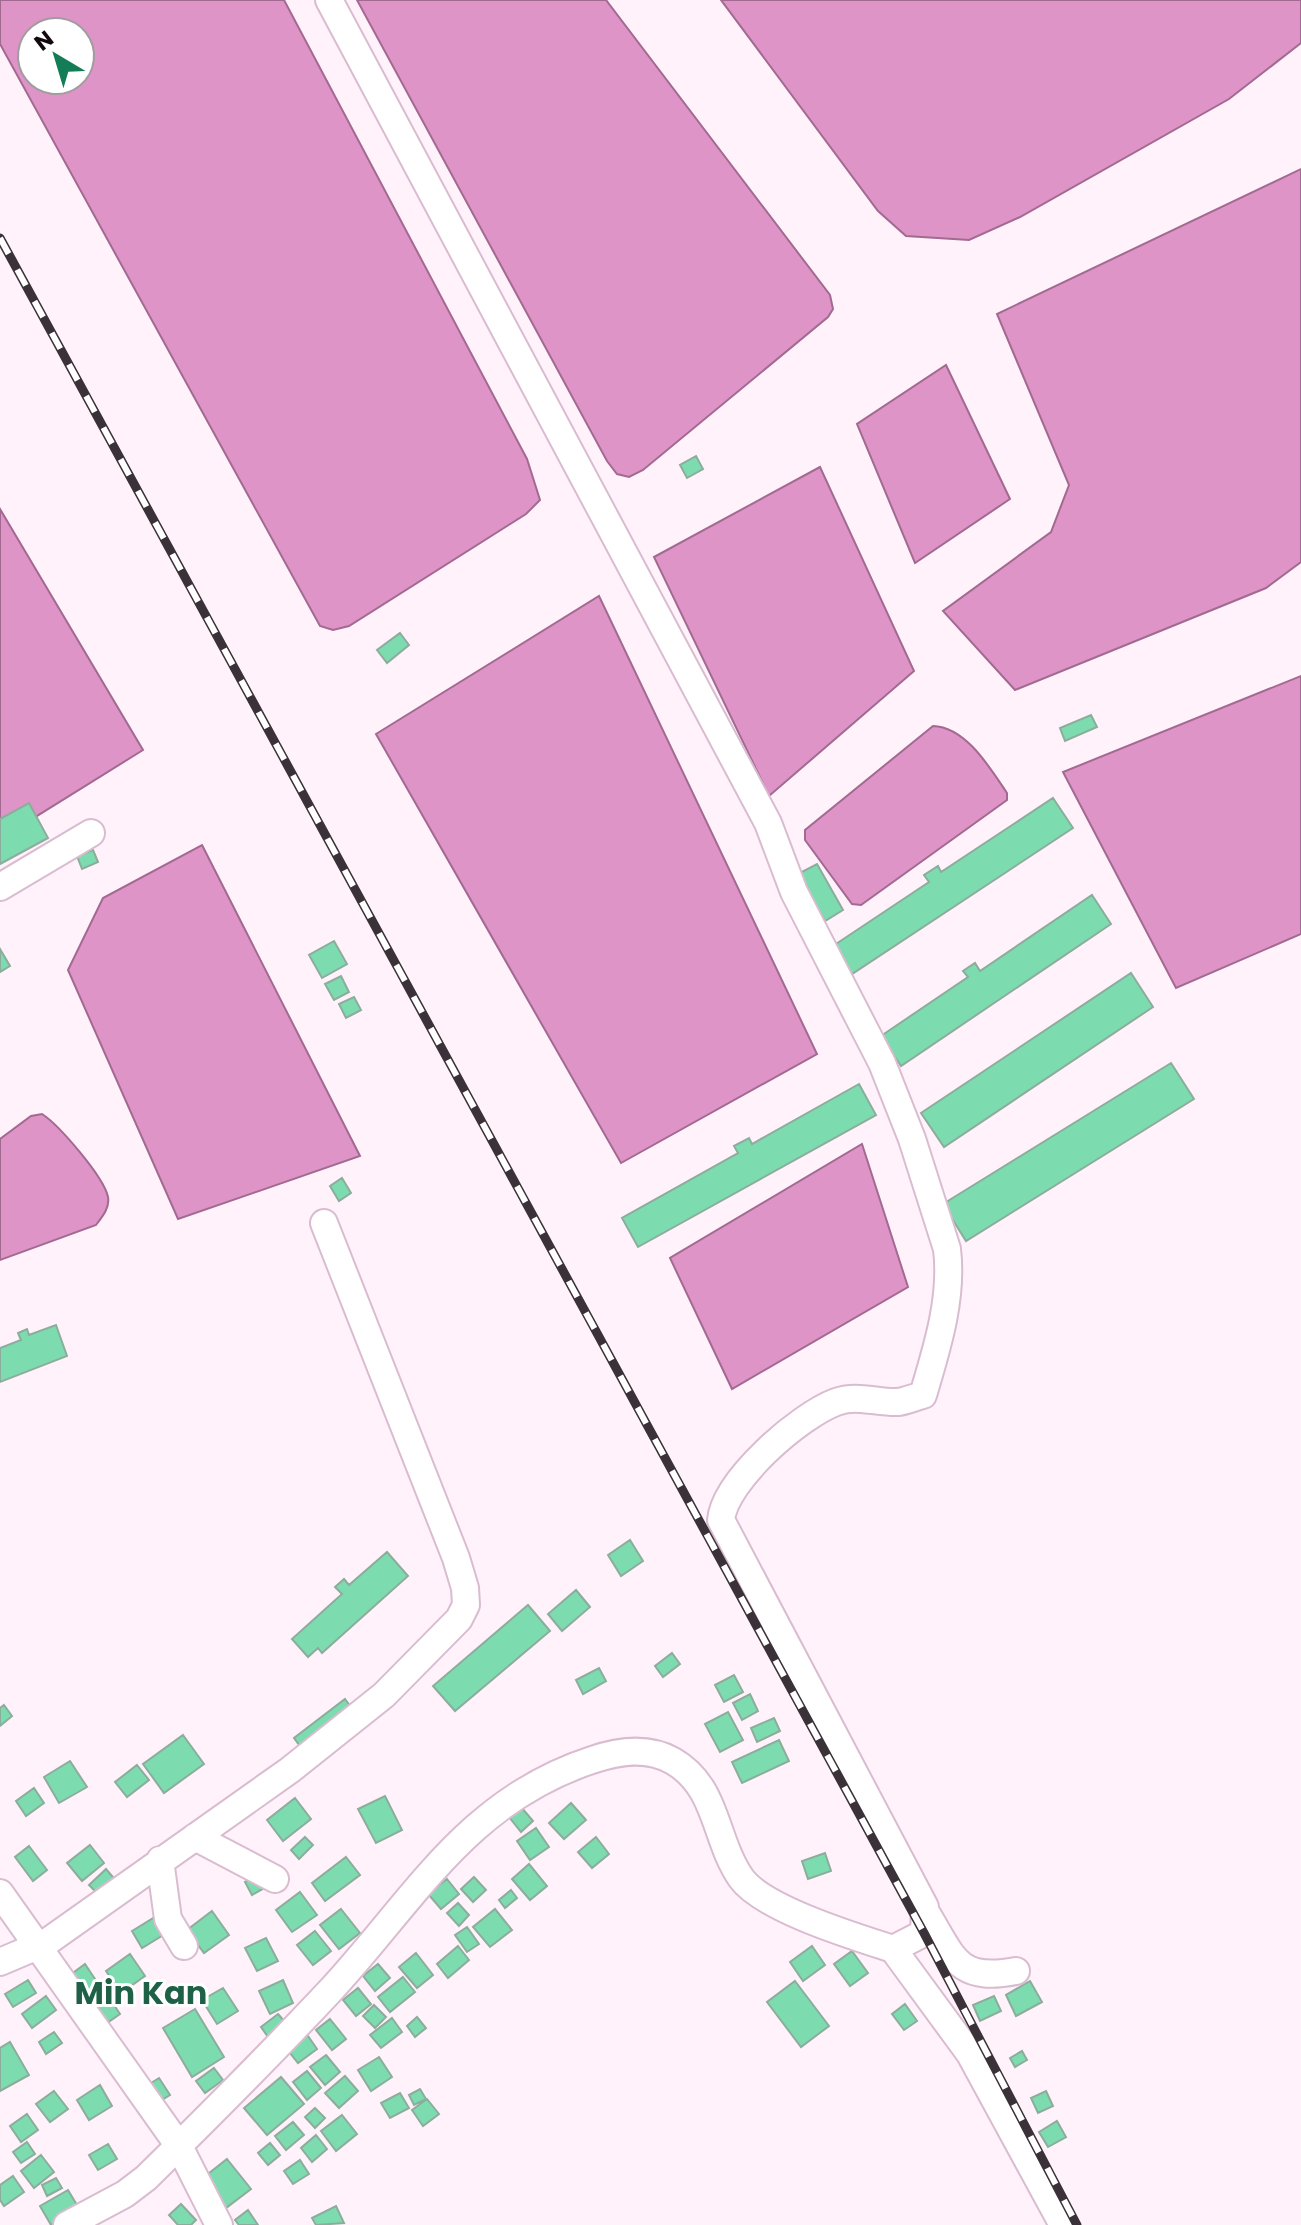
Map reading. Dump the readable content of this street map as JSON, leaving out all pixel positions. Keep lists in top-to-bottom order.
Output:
{
  "districts": ["Min Kan"],
  "north": "top left"
}
